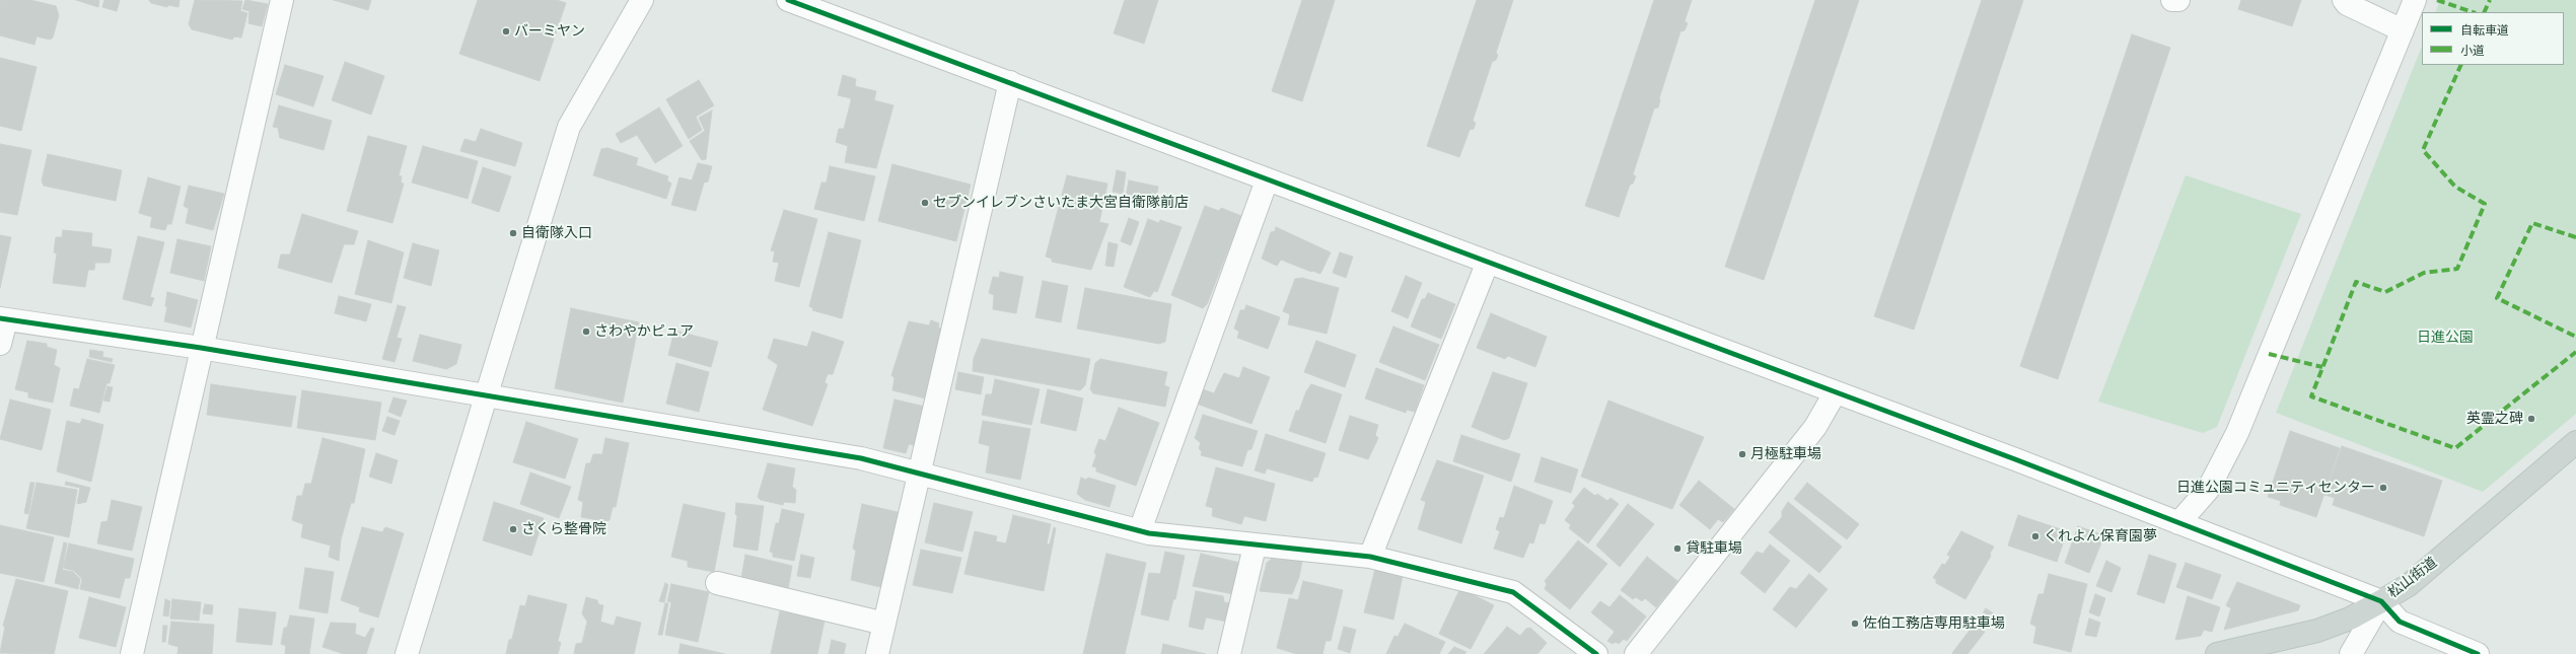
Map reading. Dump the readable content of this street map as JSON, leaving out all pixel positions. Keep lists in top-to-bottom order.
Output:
{
  "streets": {
    "main road": ["松山街道"]
  },
  "parks": ["日進公園"],
  "places": [
    "バーミヤン",
    "セブンイレブンさいたま大宮自衛隊前店",
    "自衛隊入口",
    "さわやかピュア",
    "英霊之碑",
    "月極駐車場",
    "日進公園コミュニティセンター",
    "さくら整骨院",
    "くれよん保育園夢",
    "貸駐車場",
    "佐伯工務店専用駐車場"
  ],
  "legend": ["自転車道", "小道"]
}
